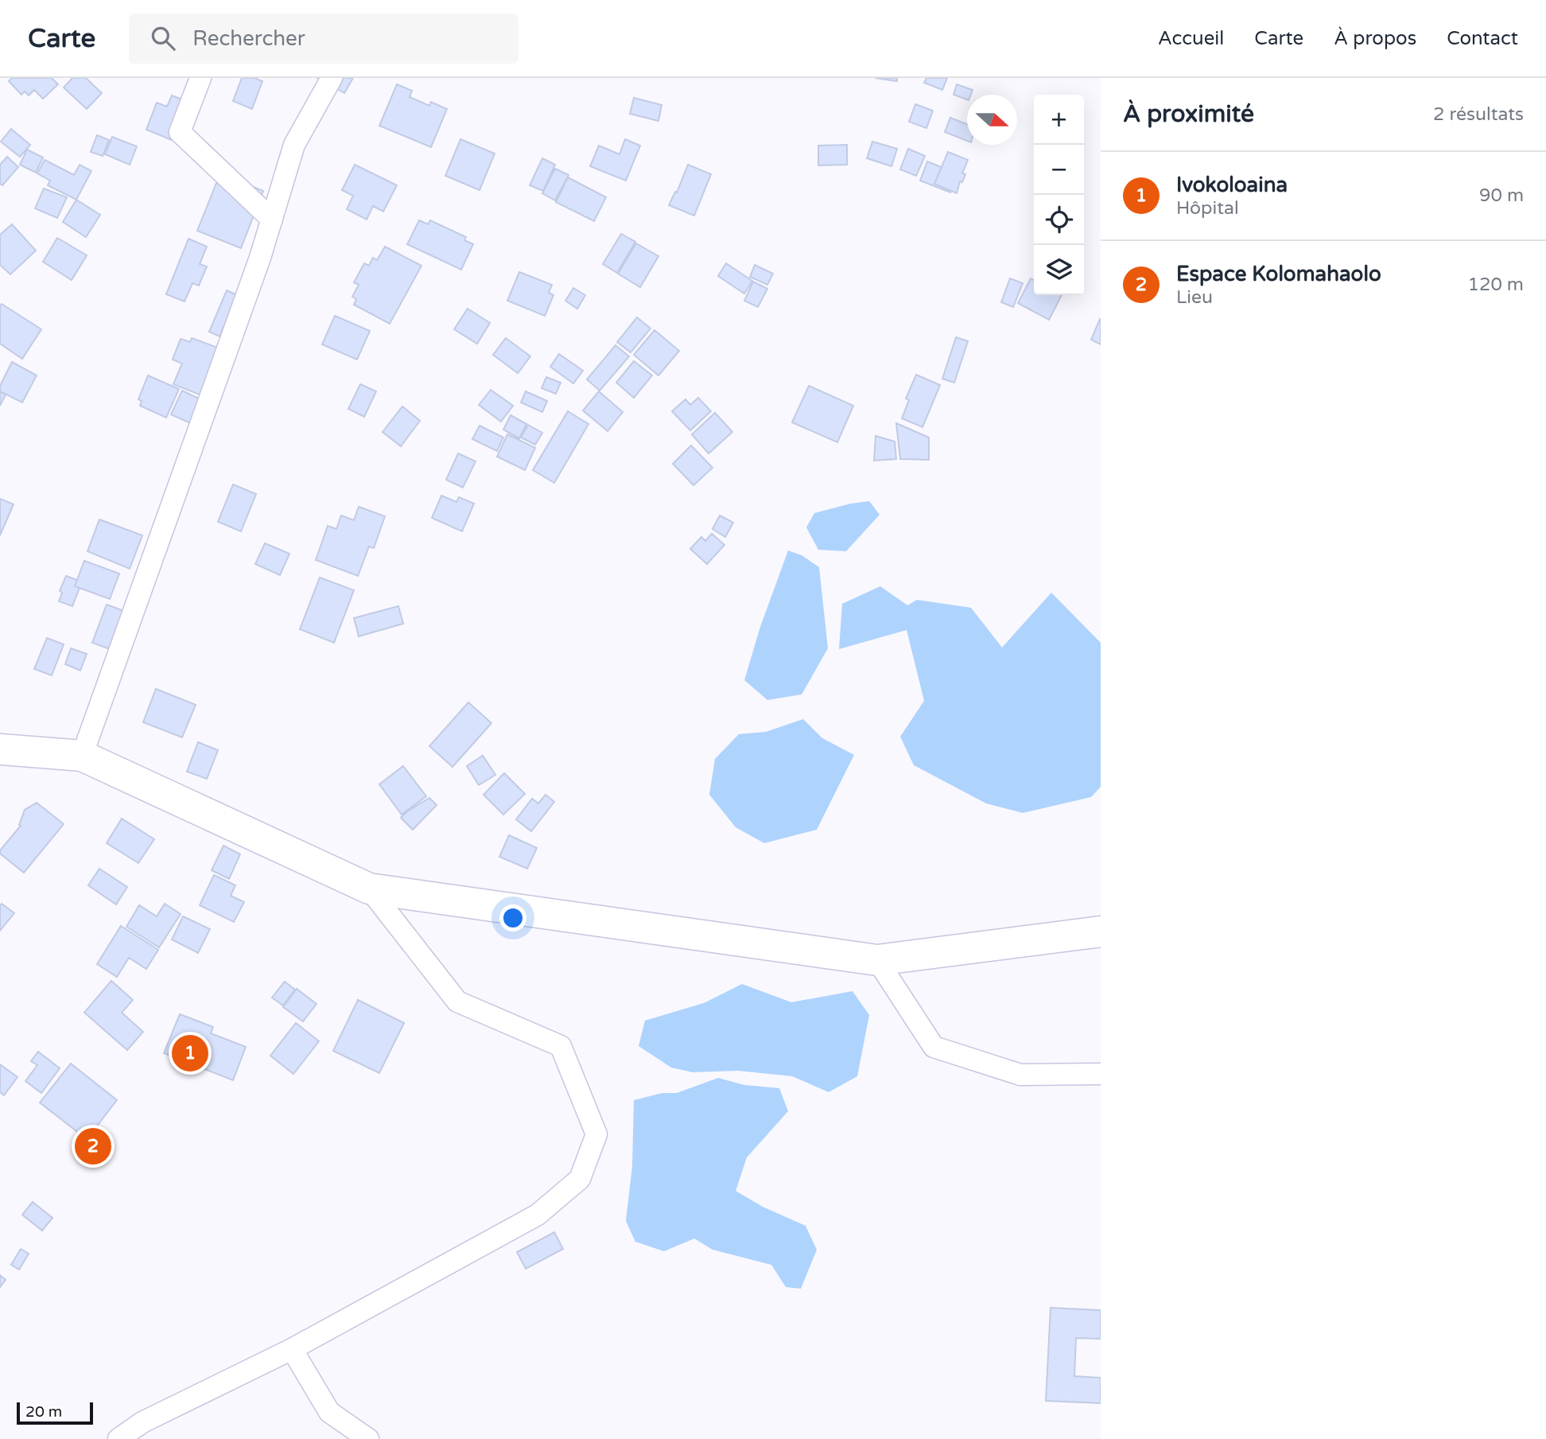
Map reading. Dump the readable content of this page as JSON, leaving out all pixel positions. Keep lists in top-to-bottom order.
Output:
{
  "scale_bar": "20 m",
  "north": "right",
  "page": {
    "header": "Carte",
    "search": "Rechercher",
    "nav": [
      "Accueil",
      "Carte",
      "À propos",
      "Contact"
    ],
    "heading": ["À proximité", "2 résultats"],
    "map_buttons": ["+", "−"],
    "list": [
      {
        "mark": "1",
        "name": "Ivokoloaina",
        "note": "Hôpital",
        "value": "90 m"
      },
      {
        "mark": "2",
        "name": "Espace Kolomahaolo",
        "note": "Lieu",
        "value": "120 m"
      }
    ],
    "pins": ["1", "2"],
    "scale": "20 m"
  }
}
